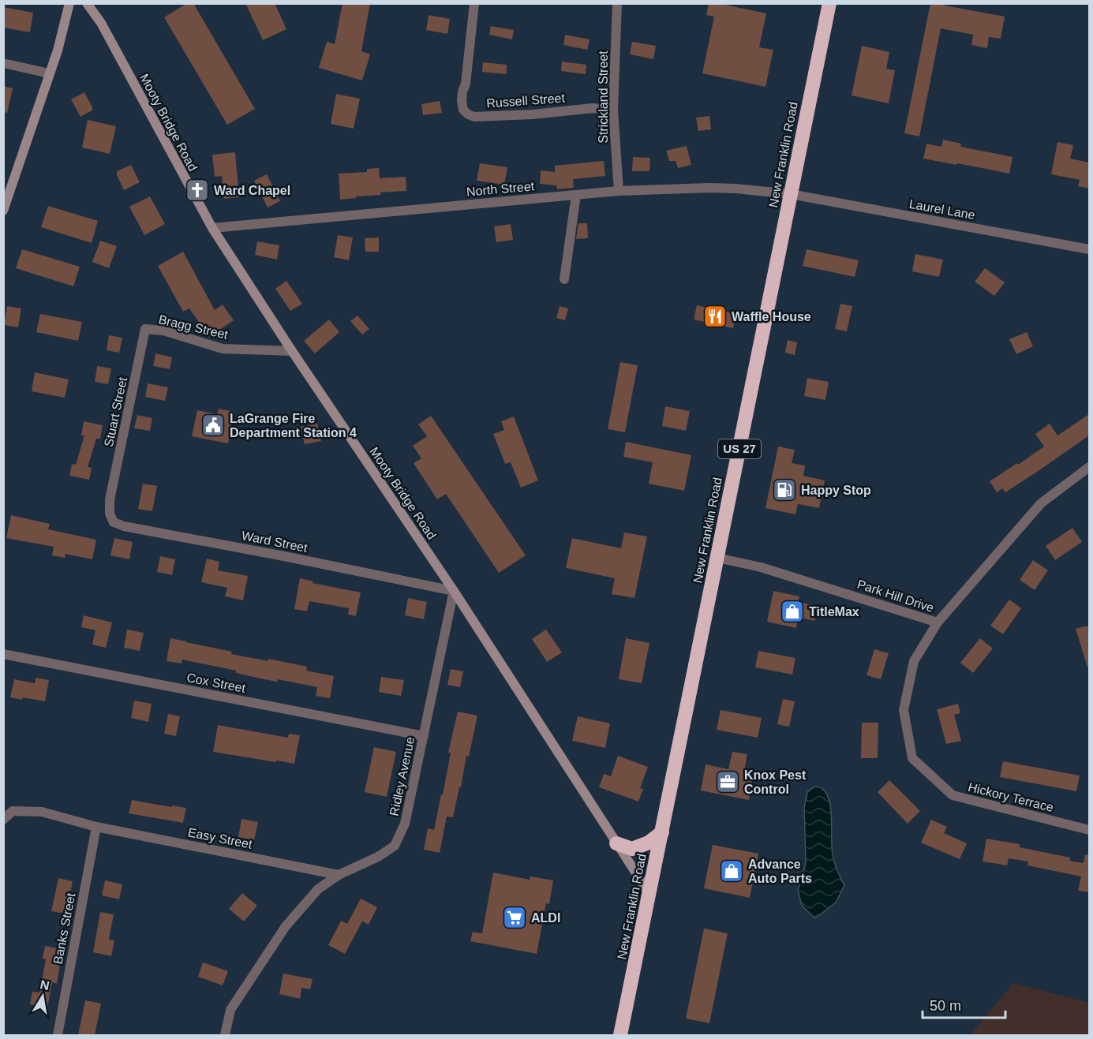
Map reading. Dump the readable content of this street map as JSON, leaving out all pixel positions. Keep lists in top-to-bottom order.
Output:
{
  "streets": {
    "highway": ["New Franklin Road", "US 27"],
    "street": [
      "Strickland Street",
      "Russell Street",
      "Mooty Bridge Road",
      "North Street",
      "Laurel Lane",
      "Bragg Street",
      "Stuart Street",
      "Ward Street",
      "Park Hill Drive",
      "Cox Street",
      "Ridley Avenue",
      "Hickory Terrace",
      "Easy Street",
      "Banks Street"
    ]
  },
  "crossings": [
    ["Strickland Street", "Russell Street"],
    ["Strickland Street", "North Street"],
    ["Mooty Bridge Road", "New Franklin Road"],
    ["Mooty Bridge Road", "North Street"],
    ["Mooty Bridge Road", "Bragg Street"],
    ["Mooty Bridge Road", "Ward Street"],
    ["Mooty Bridge Road", "Ridley Avenue"],
    ["New Franklin Road", "North Street"],
    ["New Franklin Road", "Laurel Lane"],
    ["New Franklin Road", "Park Hill Drive"],
    ["North Street", "Laurel Lane"],
    ["Bragg Street", "Stuart Street"],
    ["Stuart Street", "Ward Street"],
    ["Ward Street", "Ridley Avenue"],
    ["Park Hill Drive", "Hickory Terrace"],
    ["Cox Street", "Ridley Avenue"],
    ["Ridley Avenue", "Easy Street"],
    ["Easy Street", "Banks Street"]
  ],
  "places": {
    "church": ["Ward Chapel"],
    "restaurant": ["Waffle House"],
    "public building": ["LaGrange Fire Department Station 4"],
    "fuel station": ["Happy Stop"],
    "shop": ["TitleMax", "Advance Auto Parts"],
    "office": ["Knox Pest Control"],
    "supermarket": ["ALDI"]
  },
  "scale_bar": "50 m",
  "north": "top"
}
